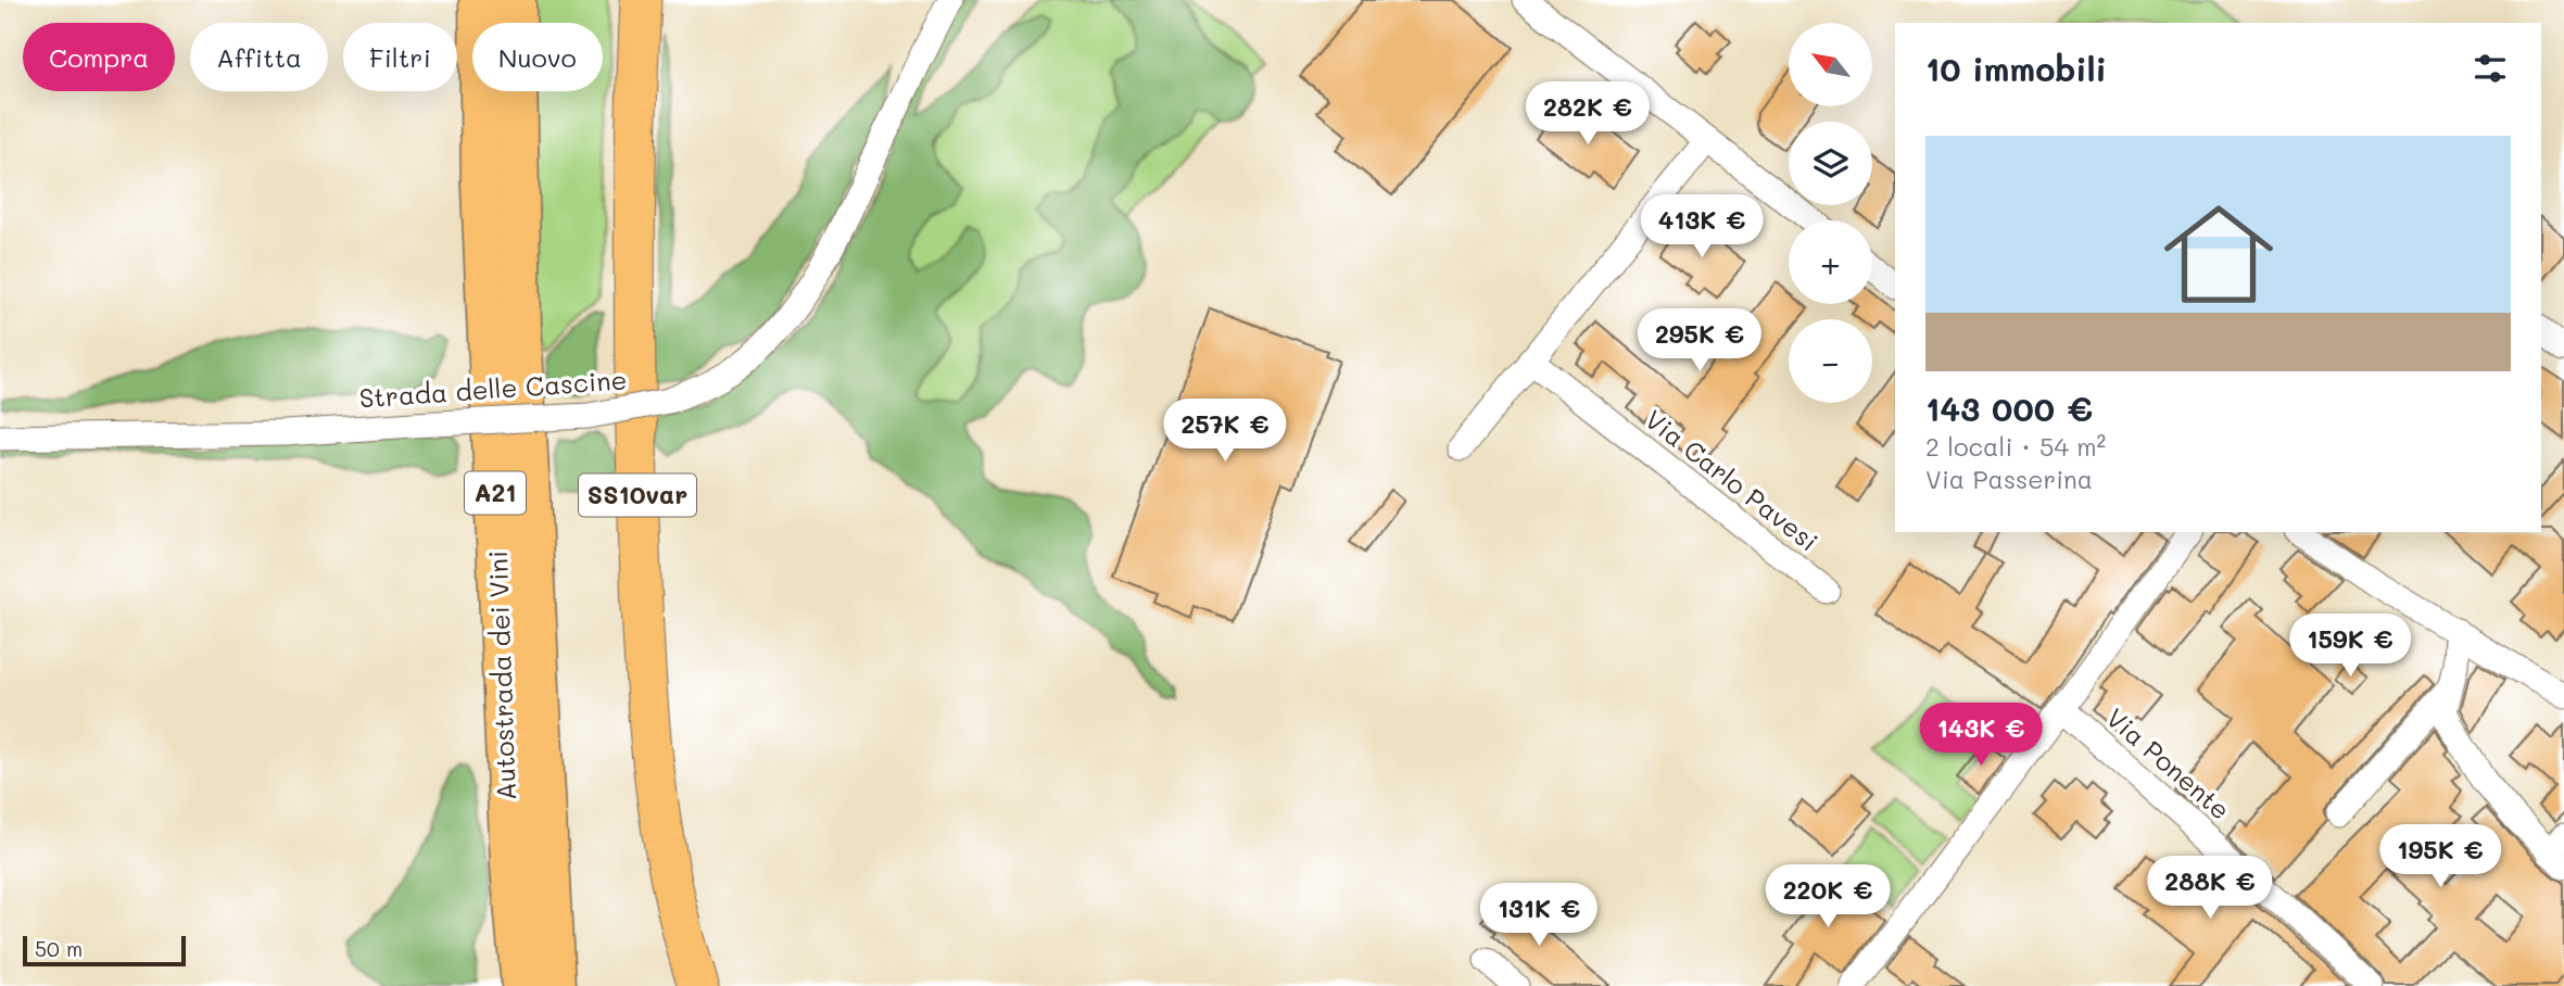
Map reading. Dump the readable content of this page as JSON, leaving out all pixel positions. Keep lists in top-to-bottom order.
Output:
{
  "streets": {
    "highway": ["A21", "SS10var", "Autostrada dei Vini"],
    "street": ["Strada delle Cascine", "Via Carlo Pavesi", "Via Ponente"]
  },
  "scale_bar": "50 m",
  "north": "top left",
  "page": {
    "map_buttons": ["+", "−"],
    "chip": [
      "Compra",
      "Affitta",
      "Filtri",
      "Nuovo"
    ],
    "heading": "10 immobili",
    "price": [
      "282K €",
      "413K €",
      "295K €",
      "257K €",
      "159K €",
      "143K €",
      "195K €",
      "288K €",
      "220K €",
      "131K €"
    ],
    "list": [
      {
        "name": "143 000 €",
        "note": "2 locali · 54 m² · Via Passerina"
      }
    ],
    "scale": "50 m"
  }
}
